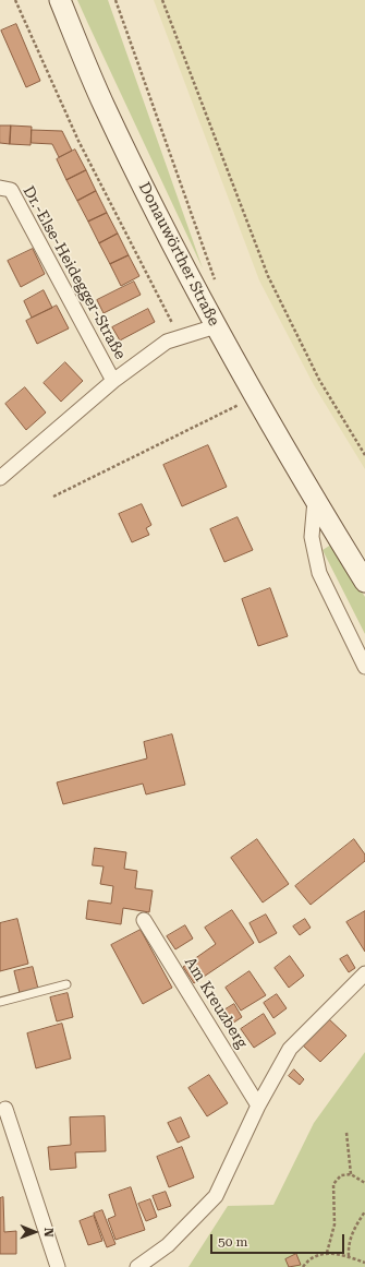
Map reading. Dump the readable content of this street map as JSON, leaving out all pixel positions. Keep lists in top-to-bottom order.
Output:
{
  "streets": {
    "main road": ["Donauwörther Straße"],
    "street": ["Dr.-Else-Heidegger-Straße", "Am Kreuzberg"]
  },
  "scale_bar": "50 m",
  "north": "right"
}
